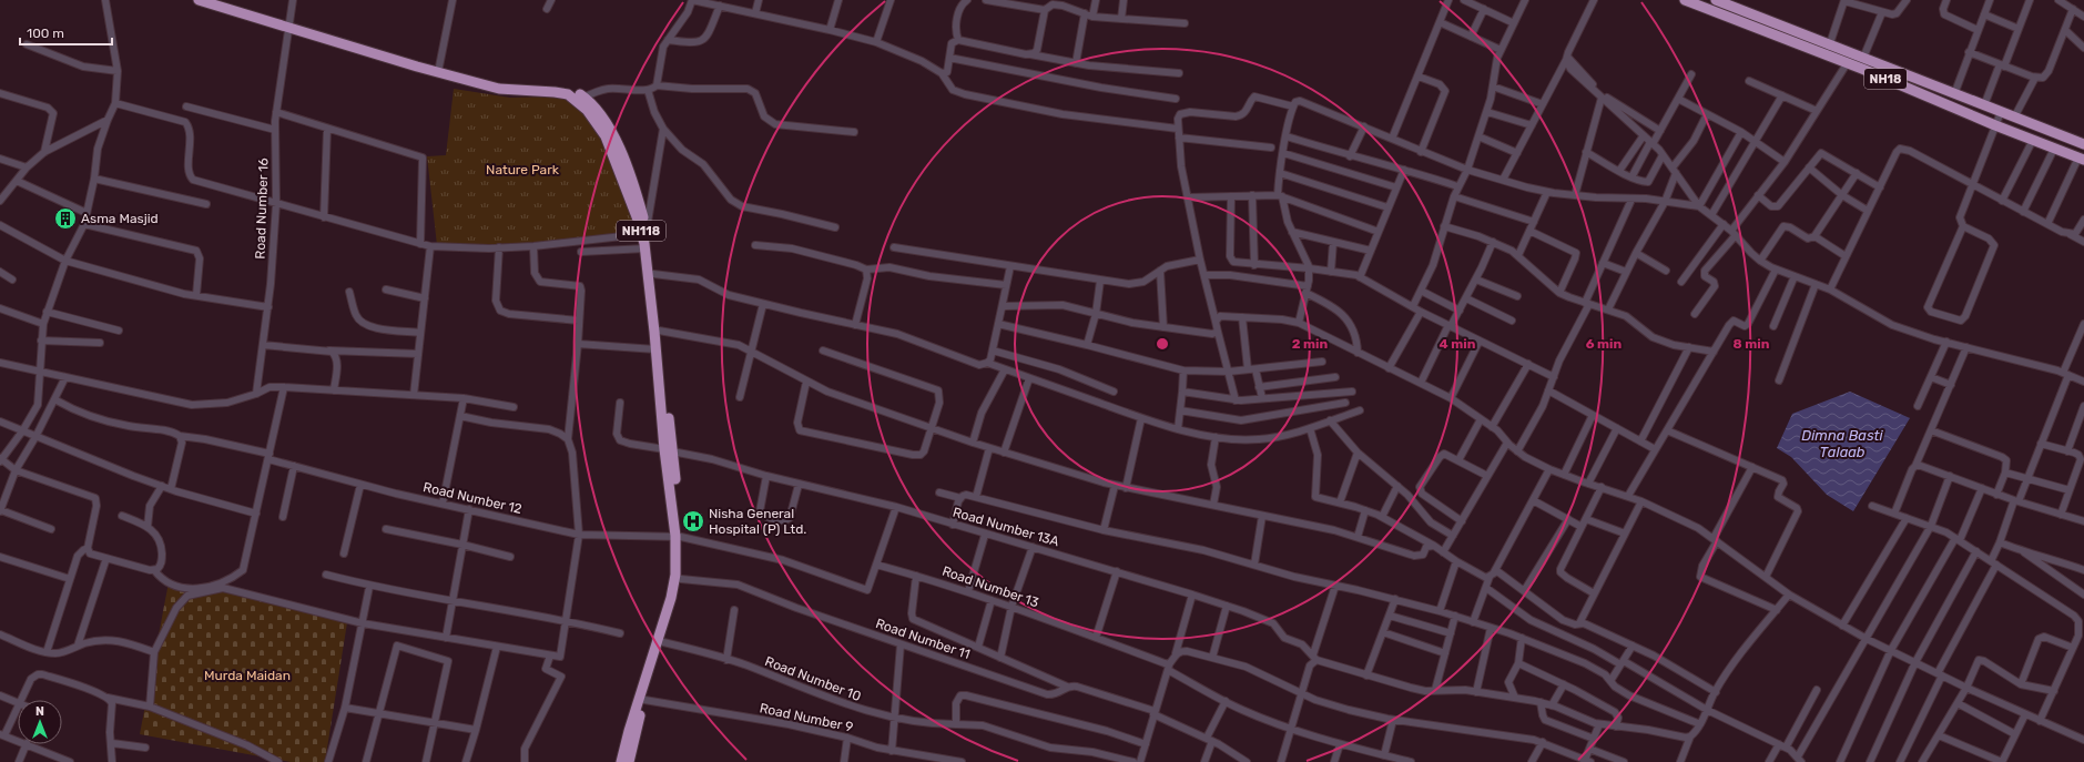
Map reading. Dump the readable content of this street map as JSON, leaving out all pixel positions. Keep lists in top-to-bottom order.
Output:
{
  "streets": {
    "highway": ["NH18", "NH118"],
    "street": [
      "Road Number 16",
      "Road Number 12",
      "Road Number 13A",
      "Road Number 13",
      "Road Number 11",
      "Road Number 10",
      "Road Number 9"
    ]
  },
  "crossings": [
    ["Road Number 16", "NH118"],
    ["NH118", "Road Number 12"],
    ["NH118", "Road Number 13A"],
    ["NH118", "Road Number 11"],
    ["NH118", "Road Number 10"],
    ["NH118", "Road Number 9"]
  ],
  "water": ["Dimna Basti Talaab"],
  "parks": ["Nature Park", "Murda Maidan"],
  "places": {
    "building": ["Asma Masjid"],
    "hospital": ["Nisha General Hospital (P) Ltd."]
  },
  "scale_bar": "100 m",
  "north": "top",
  "rings": [
    "2 min",
    "4 min",
    "6 min",
    "8 min"
  ]
}
